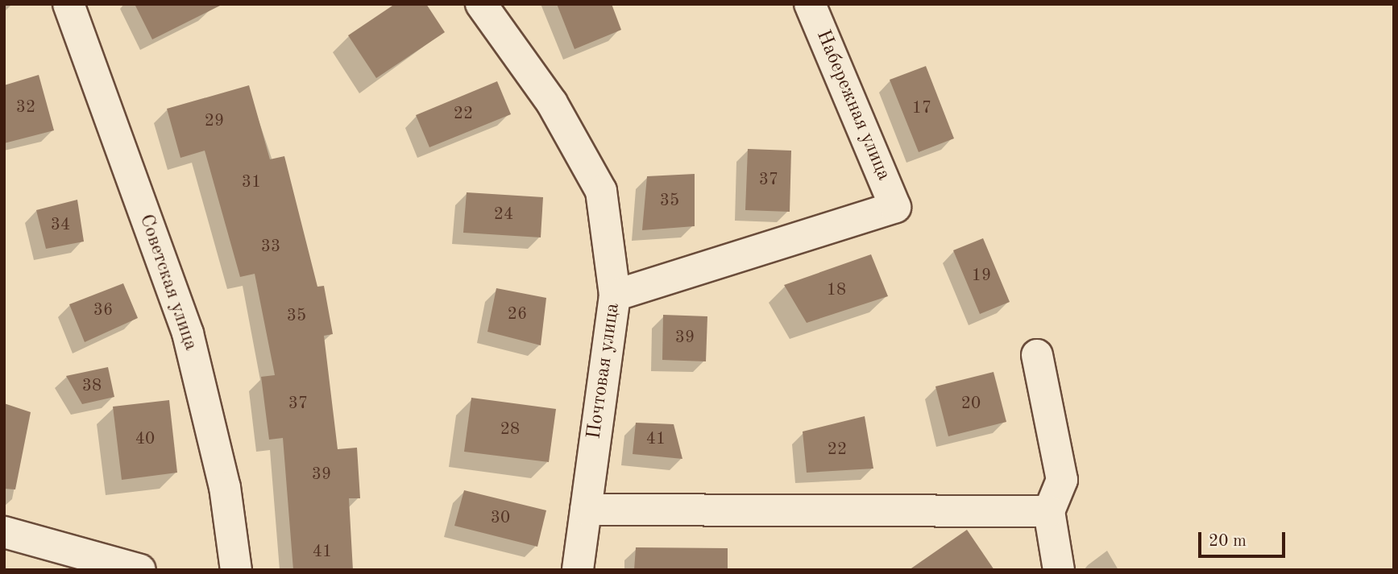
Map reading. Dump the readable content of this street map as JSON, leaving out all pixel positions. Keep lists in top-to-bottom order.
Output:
{
  "streets": {
    "street": ["Набережная улица", "Советская улица", "Почтовая улица"]
  },
  "crossings": [
    ["Набережная улица", "Почтовая улица"]
  ],
  "house_numbers": [
    "32",
    "17",
    "22",
    "29",
    "37",
    "31",
    "35",
    "24",
    "34",
    "33",
    "19",
    "18",
    "36",
    "26",
    "35",
    "39",
    "38",
    "37",
    "20",
    "28",
    "40",
    "41",
    "22",
    "39",
    "30",
    "41"
  ],
  "scale_bar": "20 m"
}
